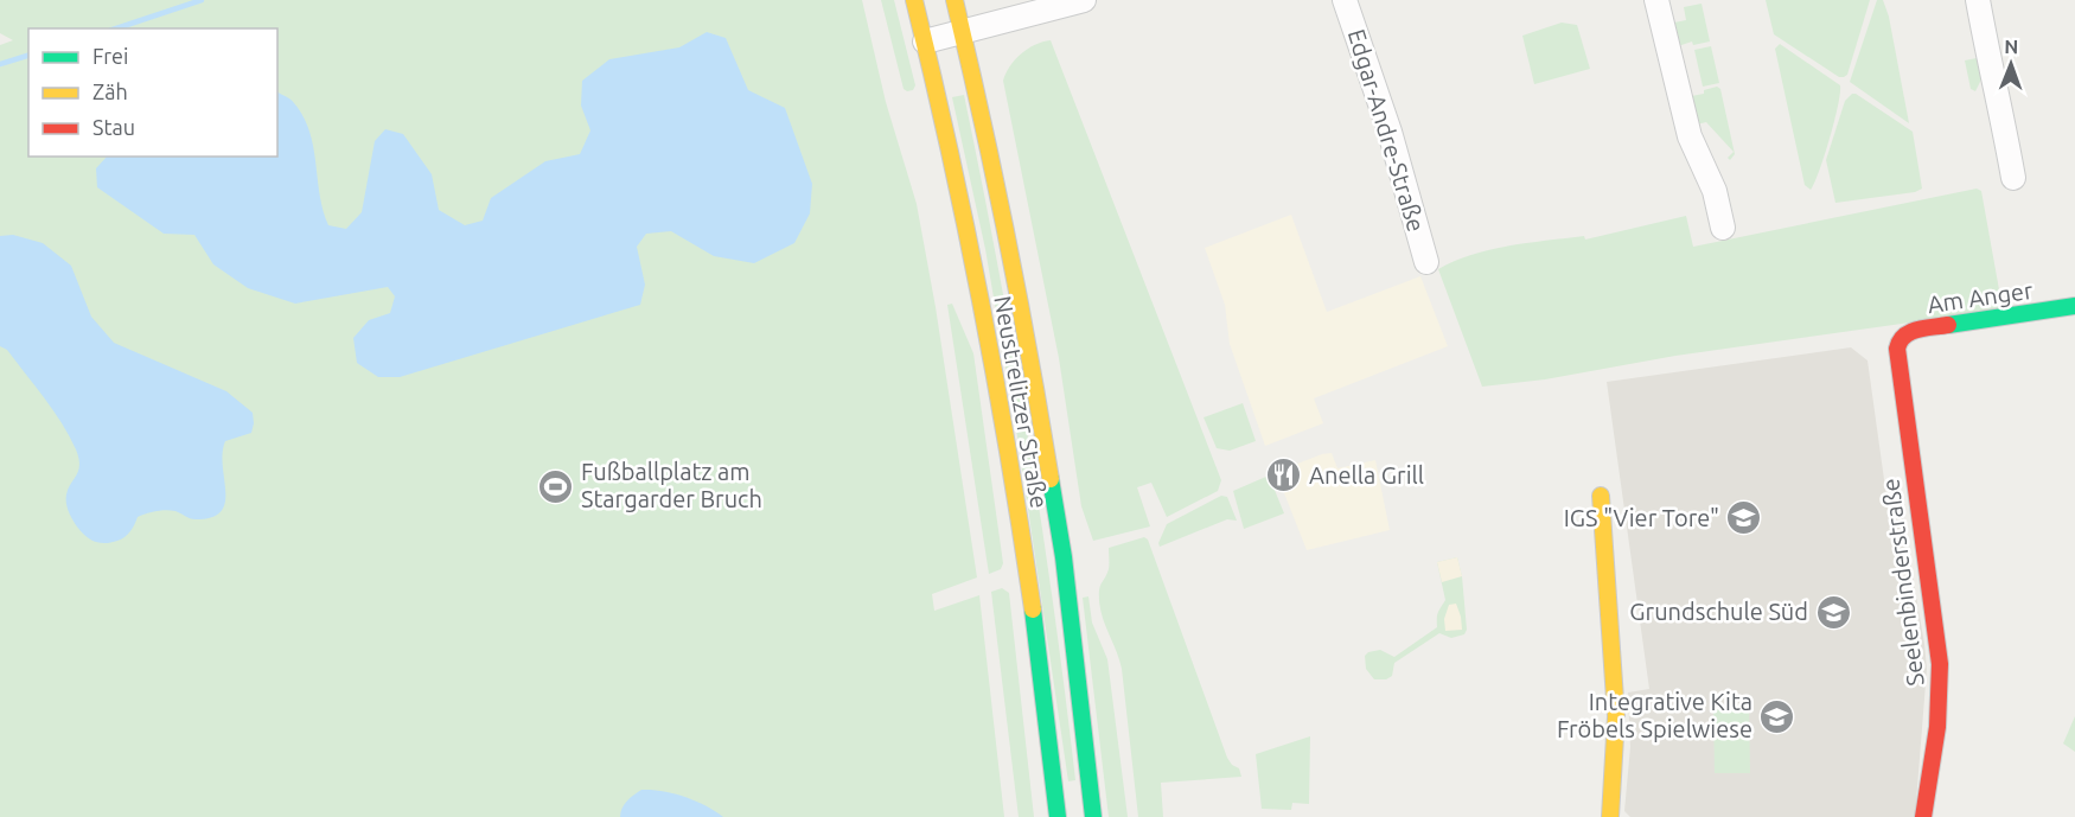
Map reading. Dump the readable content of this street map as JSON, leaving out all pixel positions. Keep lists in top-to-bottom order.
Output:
{
  "streets": {
    "main road": ["Am Anger", "Neustrelitzer Straße", "Seelenbinderstraße"],
    "street": ["Edgar-Andre-Straße"]
  },
  "crossings": [
    ["Am Anger", "Seelenbinderstraße"]
  ],
  "places": {
    "restaurant": ["Anella Grill"],
    "sports": ["Fußballplatz am Stargarder Bruch"],
    "school or university": ["IGS \"Vier Tore\"", "Grundschule Süd", "Integrative Kita Fröbels Spielwiese"]
  },
  "legend": ["Frei", "Zäh", "Stau"],
  "north": "top"
}
